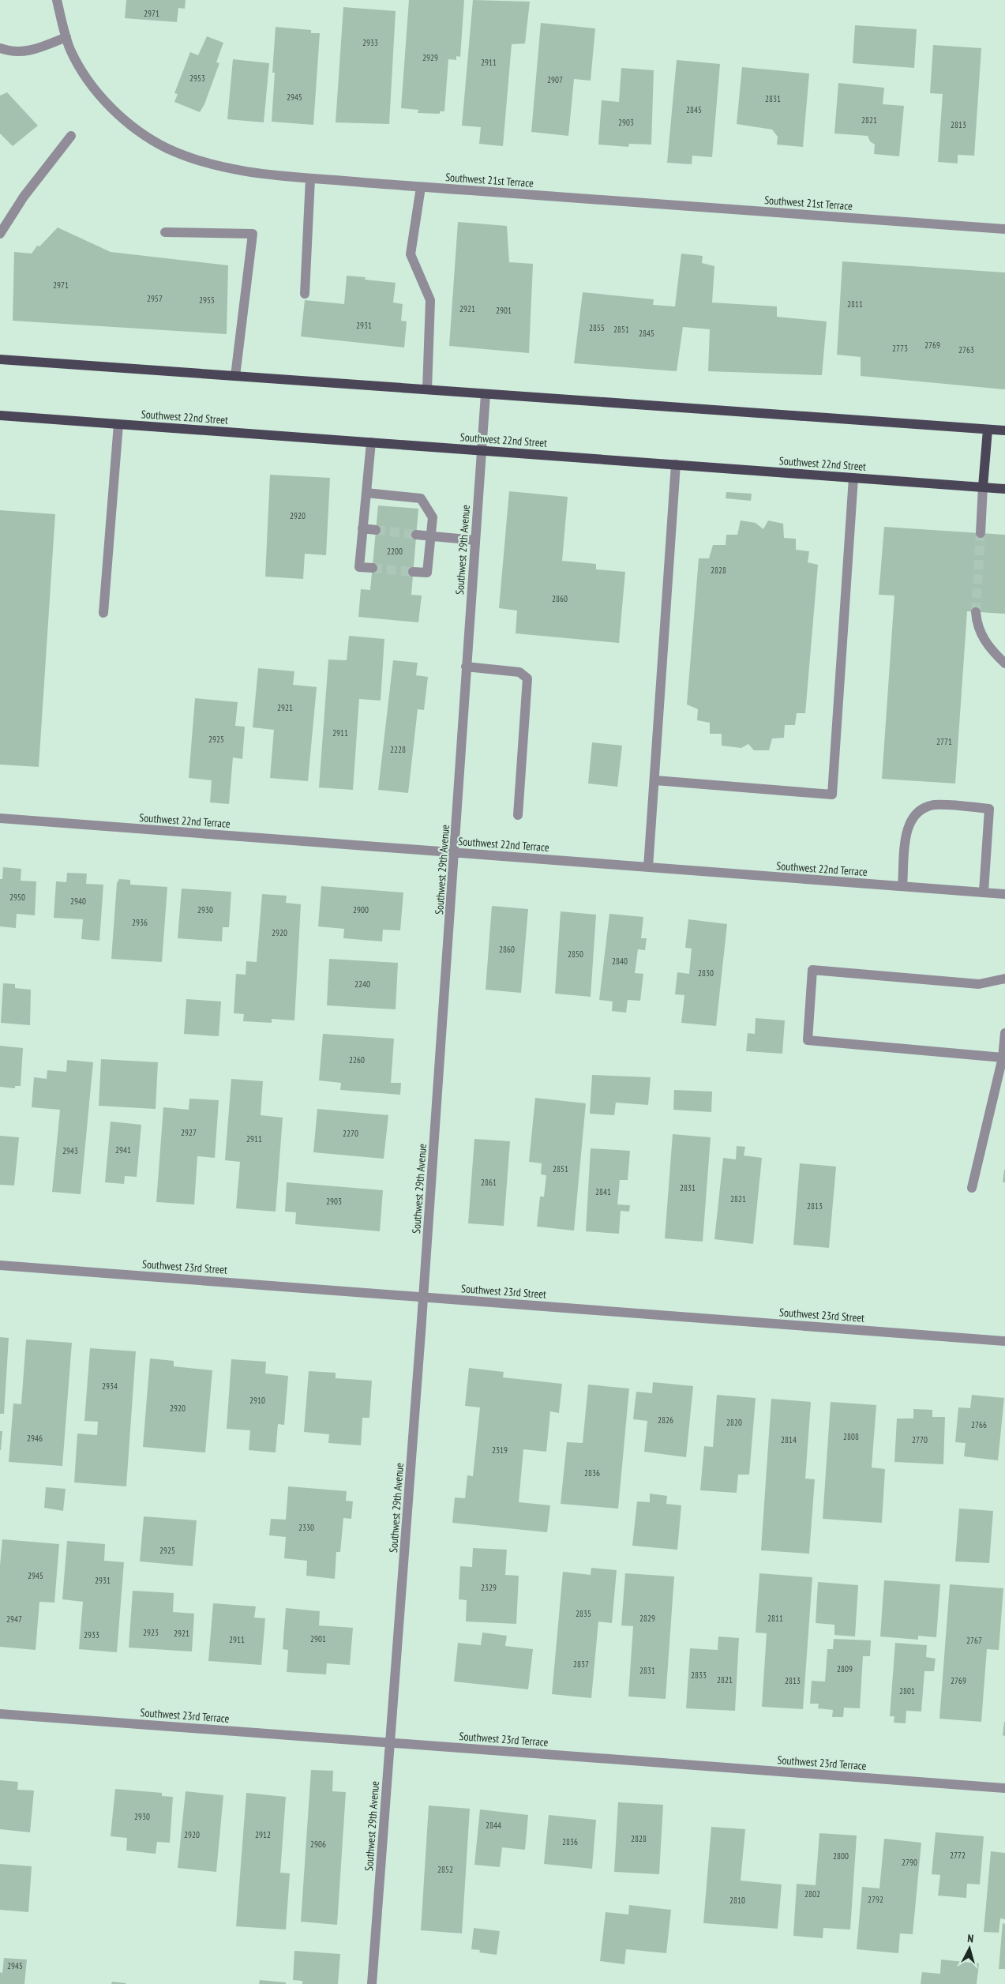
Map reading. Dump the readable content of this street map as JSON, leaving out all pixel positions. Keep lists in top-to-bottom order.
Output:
{
  "streets": {
    "main road": ["Southwest 22nd Street"],
    "street": [
      "Southwest 21st Terrace",
      "Southwest 29th Avenue",
      "Southwest 22nd Terrace",
      "Southwest 23rd Street",
      "Southwest 23rd Terrace"
    ]
  },
  "crossings": [
    ["Southwest 22nd Street", "Southwest 29th Avenue"],
    ["Southwest 29th Avenue", "Southwest 22nd Terrace"],
    ["Southwest 29th Avenue", "Southwest 23rd Street"],
    ["Southwest 29th Avenue", "Southwest 23rd Terrace"]
  ],
  "house_numbers": [
    "2971",
    "2933",
    "2929",
    "2911",
    "2953",
    "2907",
    "2945",
    "2831",
    "2845",
    "2821",
    "2903",
    "2813",
    "2971",
    "2957",
    "2955",
    "2811",
    "2921",
    "2901",
    "2931",
    "2855",
    "2851",
    "2845",
    "2769",
    "2773",
    "2763",
    "2920",
    "2200",
    "2828",
    "2860",
    "2921",
    "2911",
    "2925",
    "2771",
    "2228",
    "2950",
    "2940",
    "2930",
    "2900",
    "2936",
    "2920",
    "2860",
    "2850",
    "2840",
    "2830",
    "2240",
    "2260",
    "2927",
    "2270",
    "2911",
    "2941",
    "2943",
    "2851",
    "2861",
    "2831",
    "2841",
    "2821",
    "2903",
    "2813",
    "2934",
    "2910",
    "2920",
    "2826",
    "2820",
    "2766",
    "2808",
    "2946",
    "2814",
    "2770",
    "2319",
    "2836",
    "2330",
    "2925",
    "2945",
    "2931",
    "2329",
    "2835",
    "2829",
    "2811",
    "2947",
    "2923",
    "2921",
    "2933",
    "2901",
    "2911",
    "2767",
    "2837",
    "2809",
    "2831",
    "2833",
    "2821",
    "2813",
    "2769",
    "2801",
    "2930",
    "2844",
    "2920",
    "2912",
    "2828",
    "2836",
    "2906",
    "2772",
    "2800",
    "2790",
    "2852",
    "2802",
    "2792",
    "2810",
    "2945"
  ],
  "north": "top"
}
